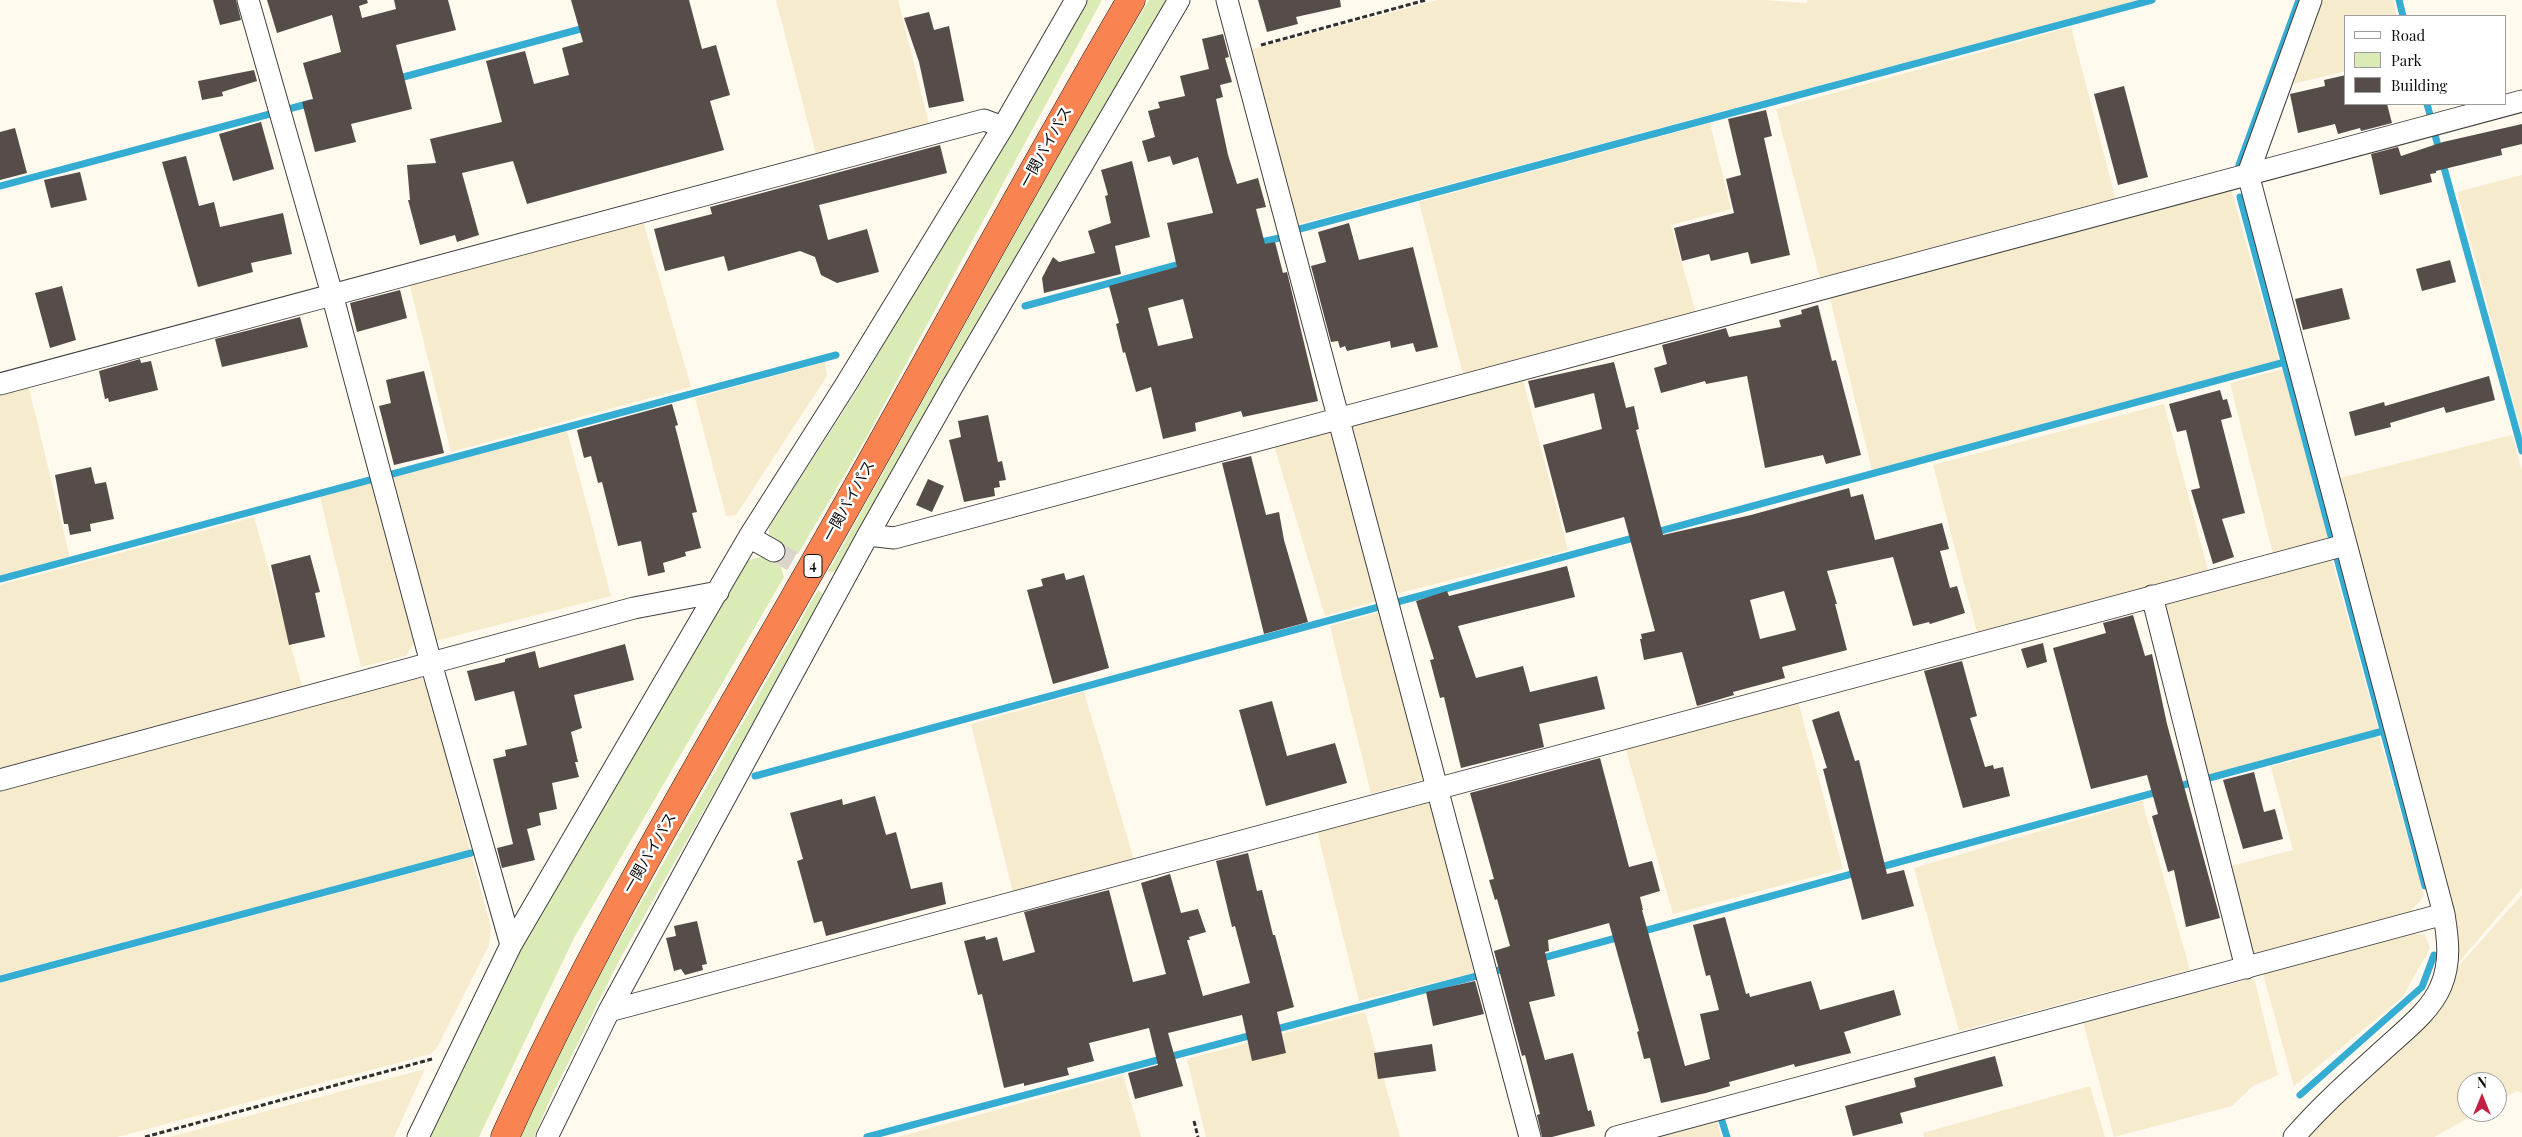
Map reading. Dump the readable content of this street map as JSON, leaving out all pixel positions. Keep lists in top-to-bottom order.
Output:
{
  "streets": {
    "highway": ["一関バイパス", "4"]
  },
  "legend": ["Road", "Park", "Building"],
  "north": "top"
}
